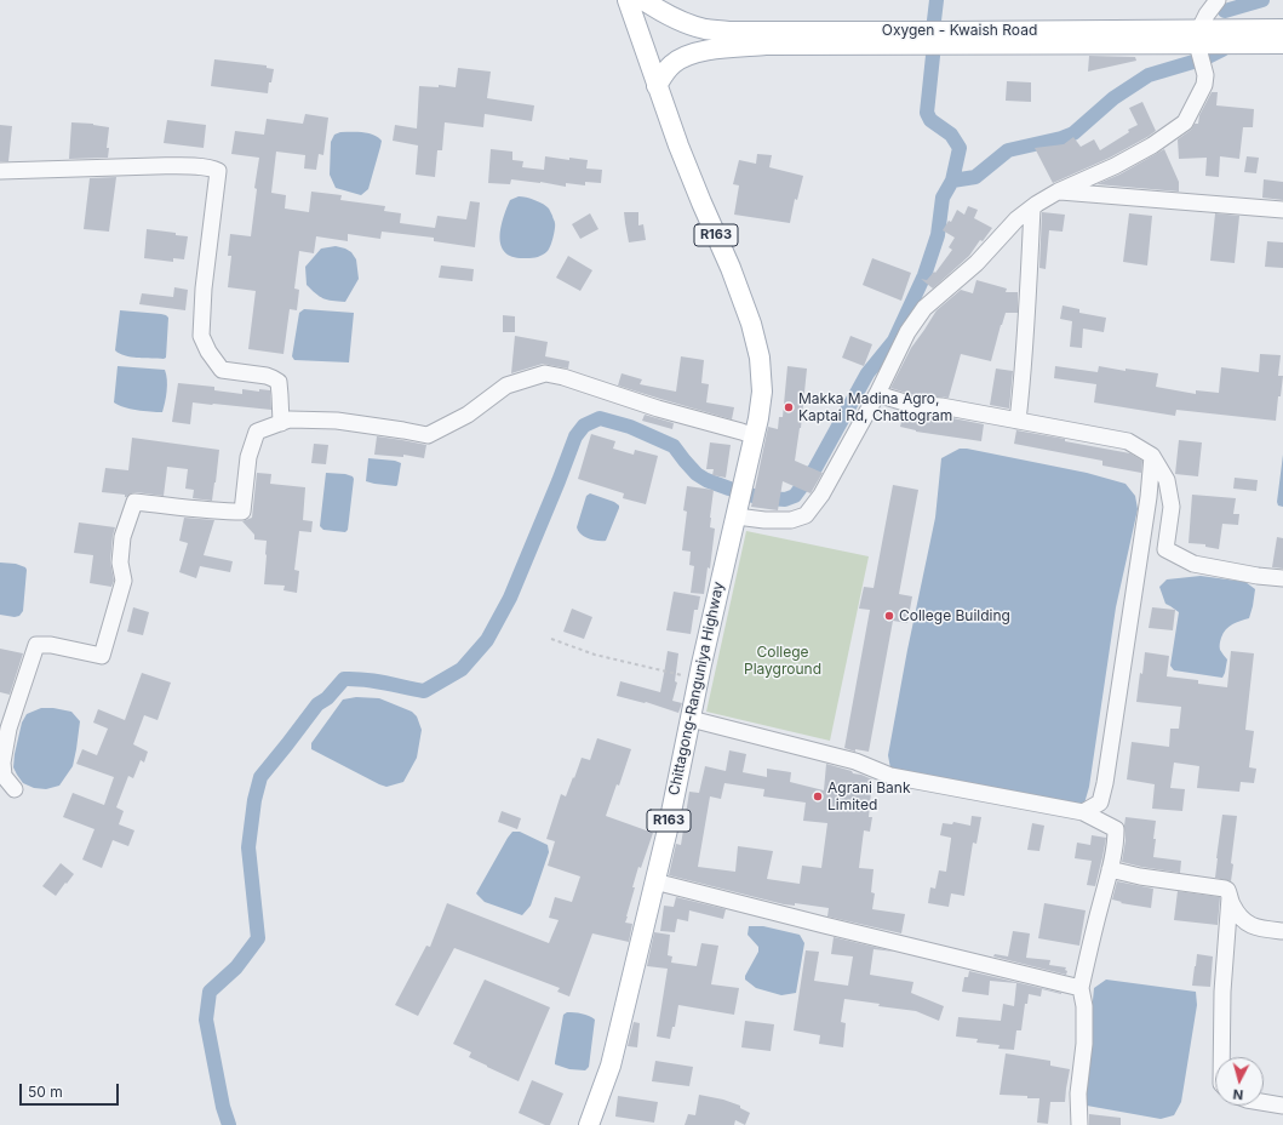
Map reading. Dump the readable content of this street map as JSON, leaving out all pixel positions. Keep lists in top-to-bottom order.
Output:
{
  "streets": {
    "main road": ["Oxygen - Kwaish Road", "R163", "Chittagong-Ranguniya Highway"]
  },
  "crossings": [
    ["Oxygen - Kwaish Road", "R163"],
    ["R163", "Chittagong-Ranguniya Highway"]
  ],
  "parks": ["College Playground"],
  "places": ["Makka Madina Agro, Kaptai Rd, Chattogram", "College Building", "Agrani Bank Limited"],
  "scale_bar": "50 m",
  "north": "bottom"
}
